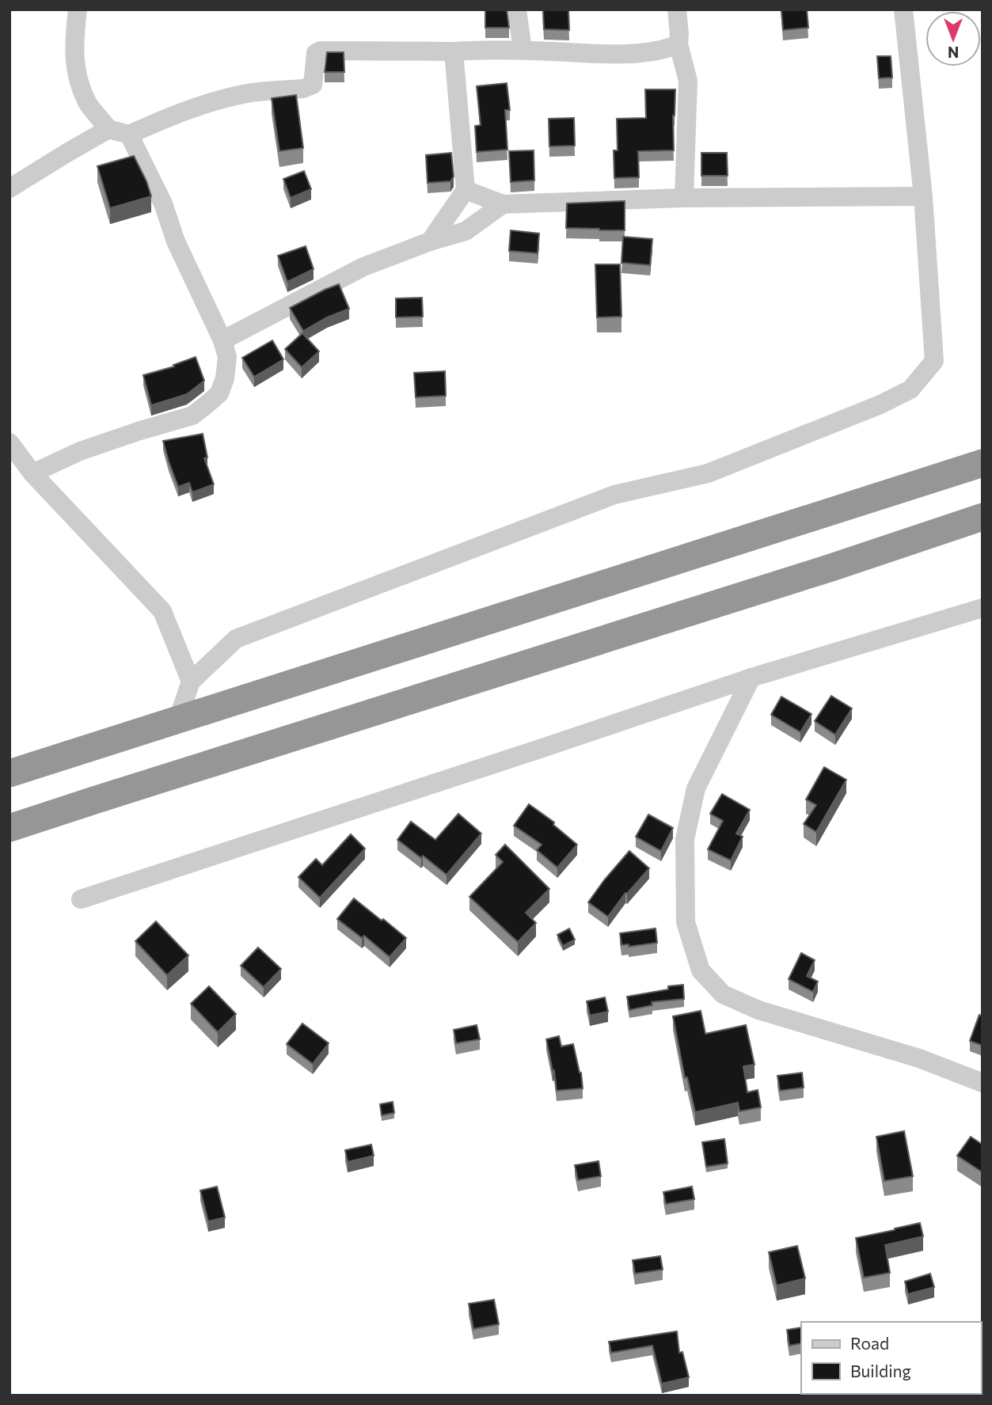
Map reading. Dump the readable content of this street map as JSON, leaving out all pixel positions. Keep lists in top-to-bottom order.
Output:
{
  "legend": ["Road", "Building"],
  "north": "bottom"
}
